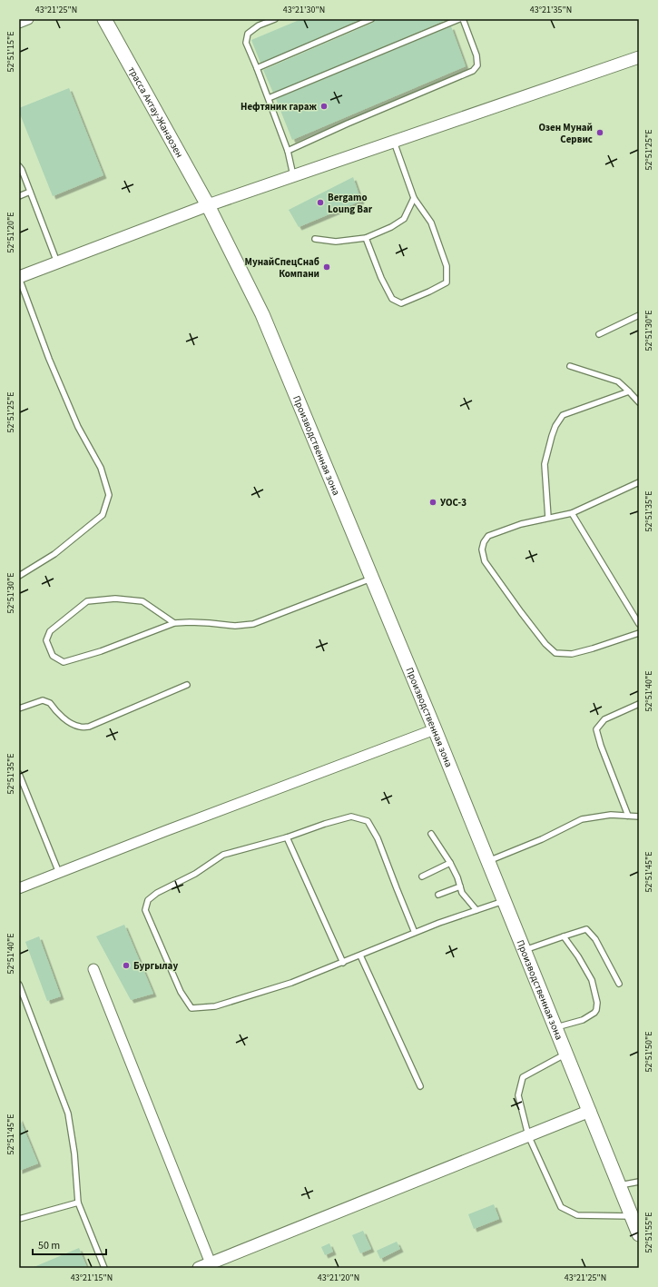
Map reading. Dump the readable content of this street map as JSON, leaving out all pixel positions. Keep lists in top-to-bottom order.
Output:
{
  "streets": {
    "main road": ["трасса Актау-Жанаозен", "Производственная зона"]
  },
  "crossings": [
    ["трасса Актау-Жанаозен", "Производственная зона"]
  ],
  "places": [
    "Нефтяник гараж",
    "Озен Мунай Сервис",
    "Bergamo Loung Bar",
    "МунайСпецСнаб Компани",
    "УОС-3",
    "Бургылау"
  ],
  "scale_bar": "50 m",
  "coordinates": [
    "43°21'25\"N",
    "43°21'30\"N",
    "43°21'35\"N",
    "52°51'15\"E",
    "52°51'25\"E",
    "52°51'20\"E",
    "52°51'30\"E",
    "52°51'35\"E",
    "52°51'40\"E",
    "52°51'45\"E",
    "52°51'50\"E",
    "52°51'55\"E",
    "43°21'15\"N",
    "43°21'20\"N"
  ]
}
